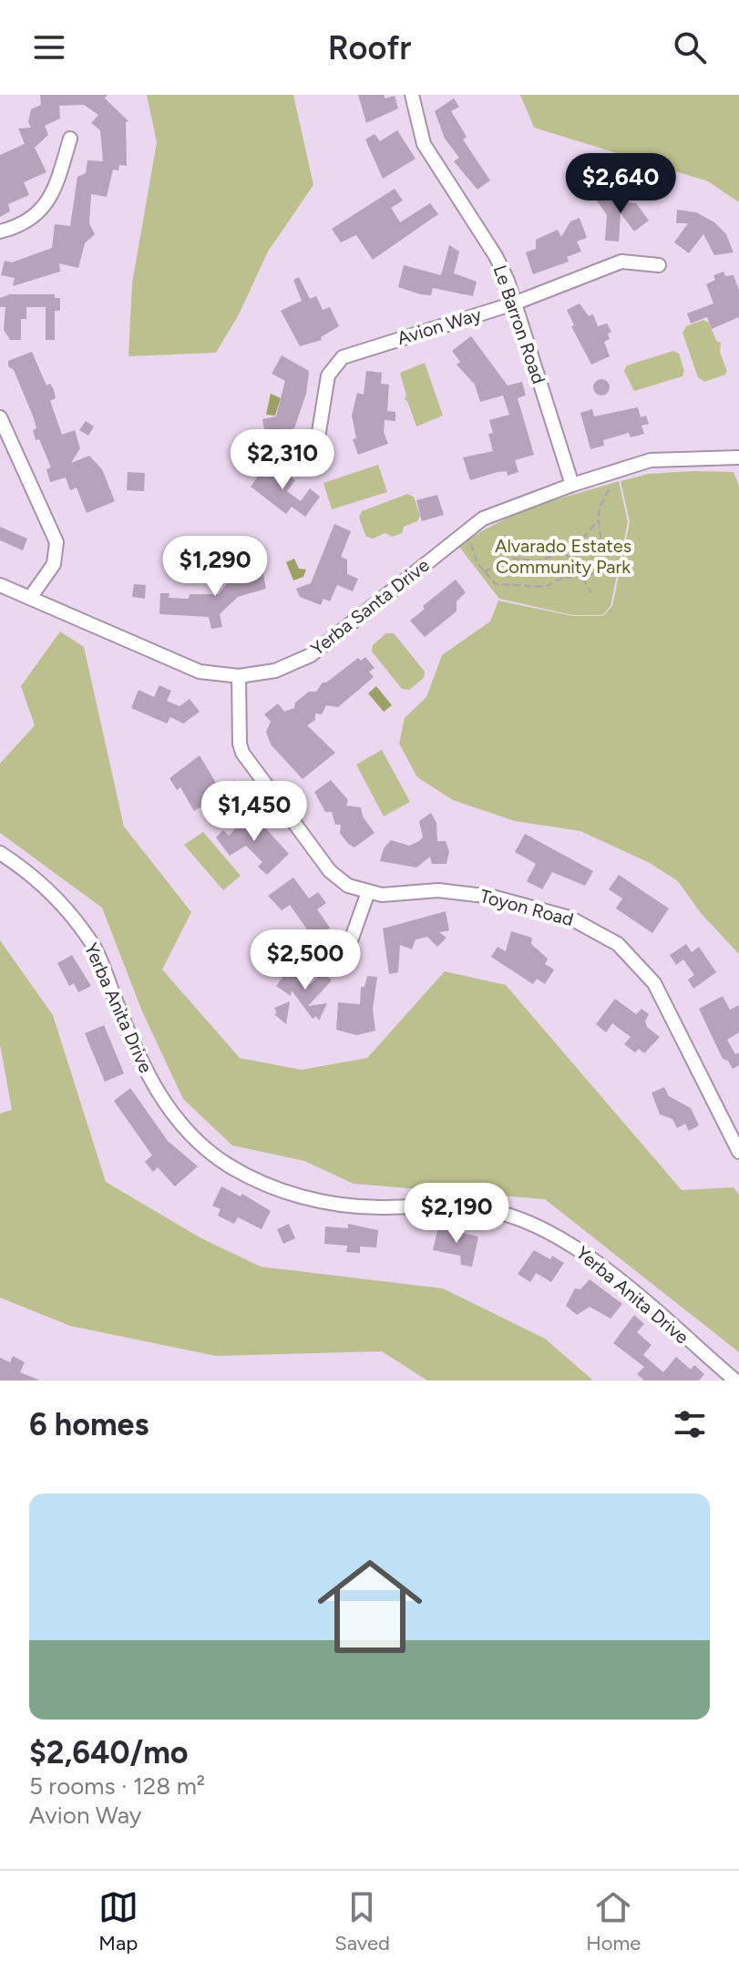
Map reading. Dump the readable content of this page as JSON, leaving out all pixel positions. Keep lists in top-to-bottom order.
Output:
{
  "streets": {
    "street": [
      "Le Barron Road",
      "Avion Way",
      "Yerba Santa Drive",
      "Toyon Road",
      "Yerba Anita Drive"
    ]
  },
  "crossings": [
    ["Le Barron Road", "Avion Way"],
    ["Le Barron Road", "Yerba Santa Drive"],
    ["Yerba Santa Drive", "Toyon Road"]
  ],
  "parks": ["Alvarado Estates Community Park"],
  "page": {
    "header": "Roofr",
    "price": [
      "$2,640",
      "$2,310",
      "$1,290",
      "$1,450",
      "$2,500",
      "$2,190"
    ],
    "heading": "6 homes",
    "list": [
      {
        "name": "$2,640/mo",
        "note": "5 rooms · 128 m² · Avion Way"
      }
    ],
    "tabs": ["Map", "Saved", "Home"]
  }
}
